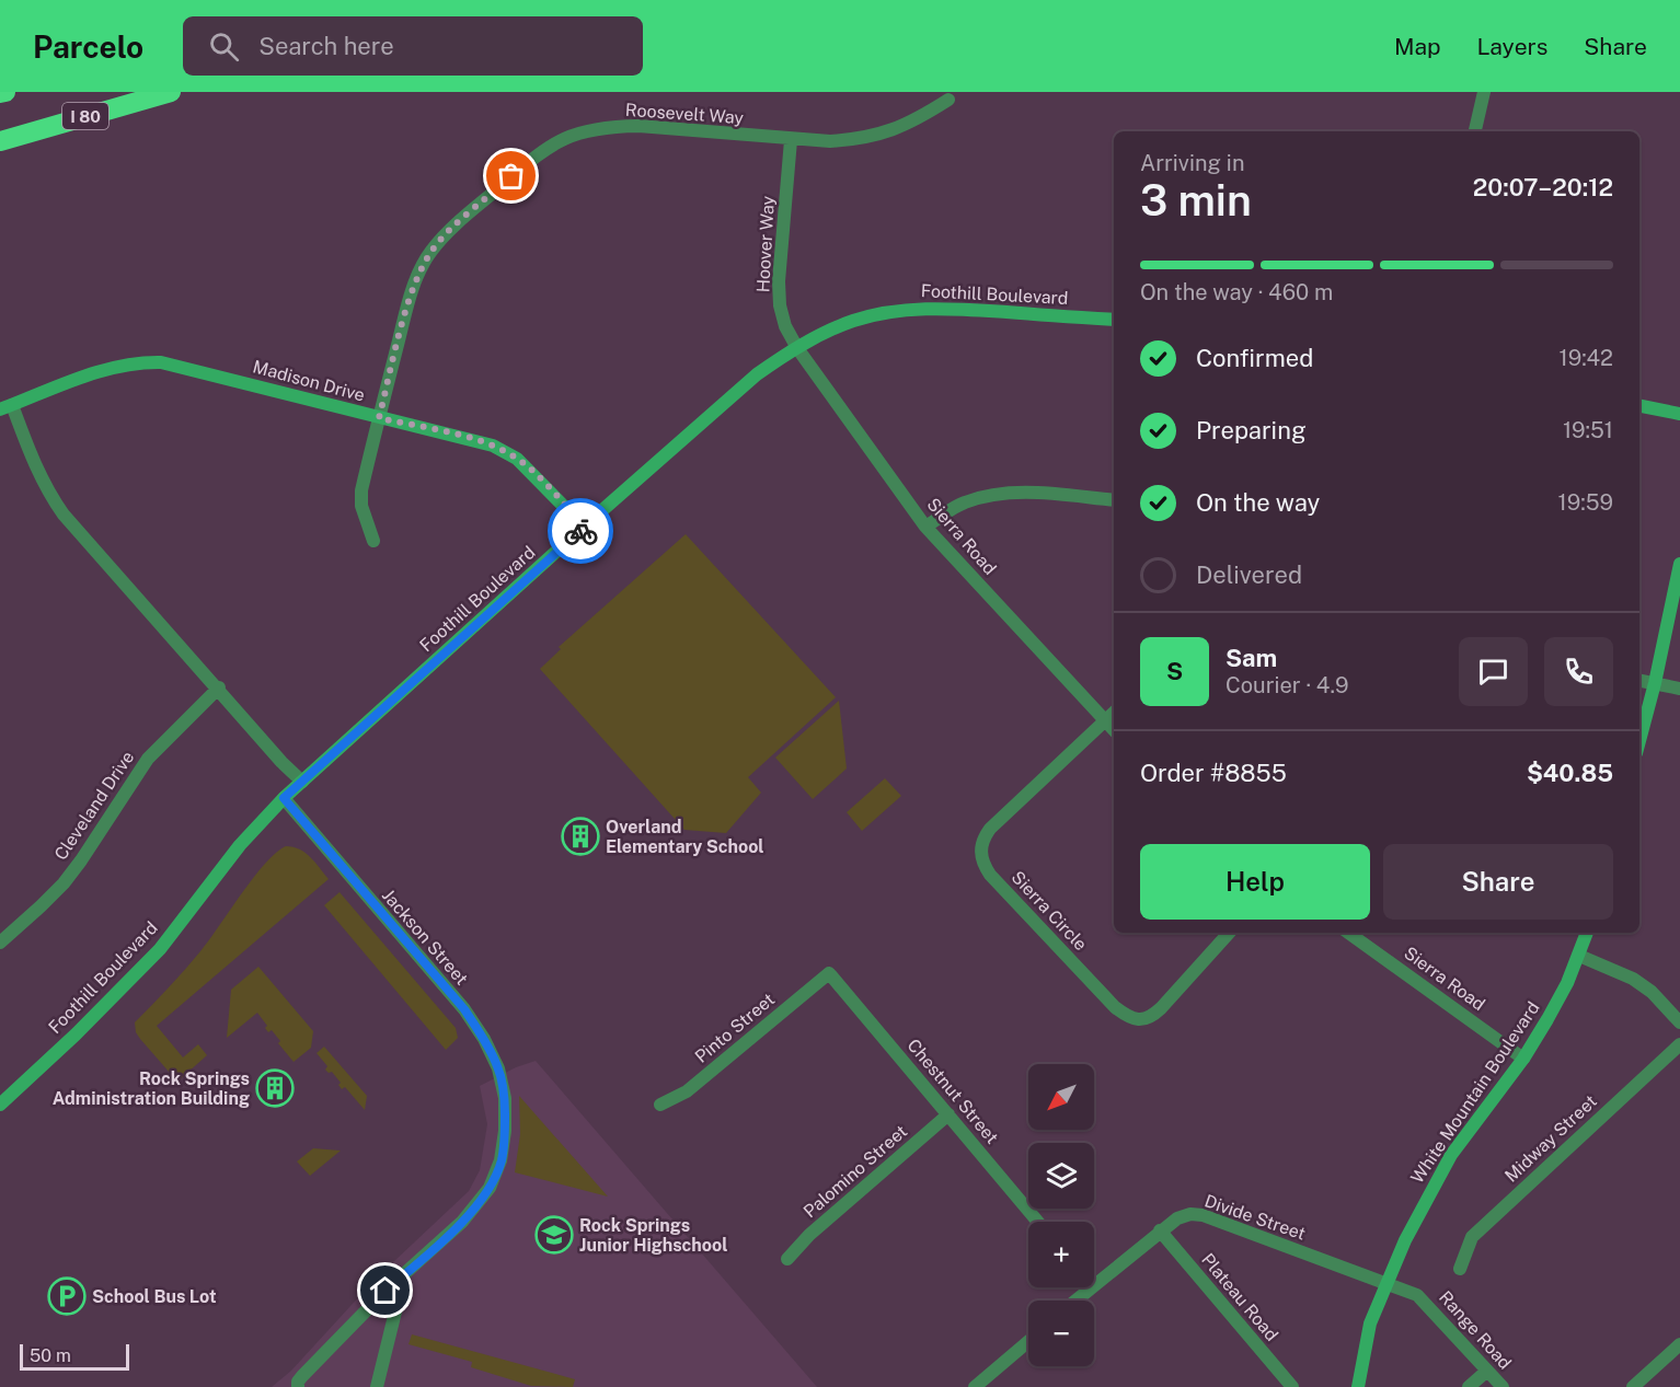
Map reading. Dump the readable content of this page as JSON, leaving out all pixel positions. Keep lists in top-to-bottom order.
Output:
{
  "streets": {
    "highway": ["I 80"],
    "main road": ["Foothill Boulevard", "Madison Drive", "White Mountain Boulevard"],
    "street": [
      "Roosevelt Way",
      "Hoover Way",
      "Sierra Road",
      "Cleveland Drive",
      "Sierra Circle",
      "Jackson Street",
      "Pinto Street",
      "Chestnut Street",
      "Midway Street",
      "Palomino Street",
      "Divide Street",
      "Plateau Road",
      "Range Road"
    ]
  },
  "crossings": [
    ["Roosevelt Way", "Hoover Way"],
    ["Roosevelt Way", "Madison Drive"],
    ["Hoover Way", "Foothill Boulevard"],
    ["Hoover Way", "Sierra Road"],
    ["Foothill Boulevard", "Madison Drive"],
    ["Foothill Boulevard", "Sierra Road"],
    ["Foothill Boulevard", "Jackson Street"],
    ["Sierra Road", "Sierra Circle"],
    ["Sierra Road", "White Mountain Boulevard"],
    ["Pinto Street", "Chestnut Street"],
    ["Chestnut Street", "Palomino Street"],
    ["White Mountain Boulevard", "Divide Street"],
    ["White Mountain Boulevard", "Range Road"],
    ["Divide Street", "Plateau Road"],
    ["Divide Street", "Range Road"]
  ],
  "places": {
    "building": ["Overland Elementary School", "Rock Springs Administration Building"],
    "school or university": ["Rock Springs Junior Highschool"],
    "parking": ["School Bus Lot"]
  },
  "scale_bar": "50 m",
  "north": "bottom left",
  "page": {
    "header": "Parcelo",
    "search": "Search here",
    "nav": ["Map", "Layers", "Share"],
    "heading": ["3 min", "Arriving in", "20:07–20:12"],
    "panel": [
      "Sam",
      "Courier · 4.9",
      "Order #8855",
      "$40.85"
    ],
    "bar": "On the way · 460 m",
    "list": [
      ["Confirmed", "19:42"],
      ["Preparing", "19:51"],
      ["On the way", "19:59"],
      "Delivered"
    ],
    "round": "S",
    "buttons": ["Help", "Share"],
    "map_buttons": ["+", "−"],
    "scale": "50 m"
  }
}
